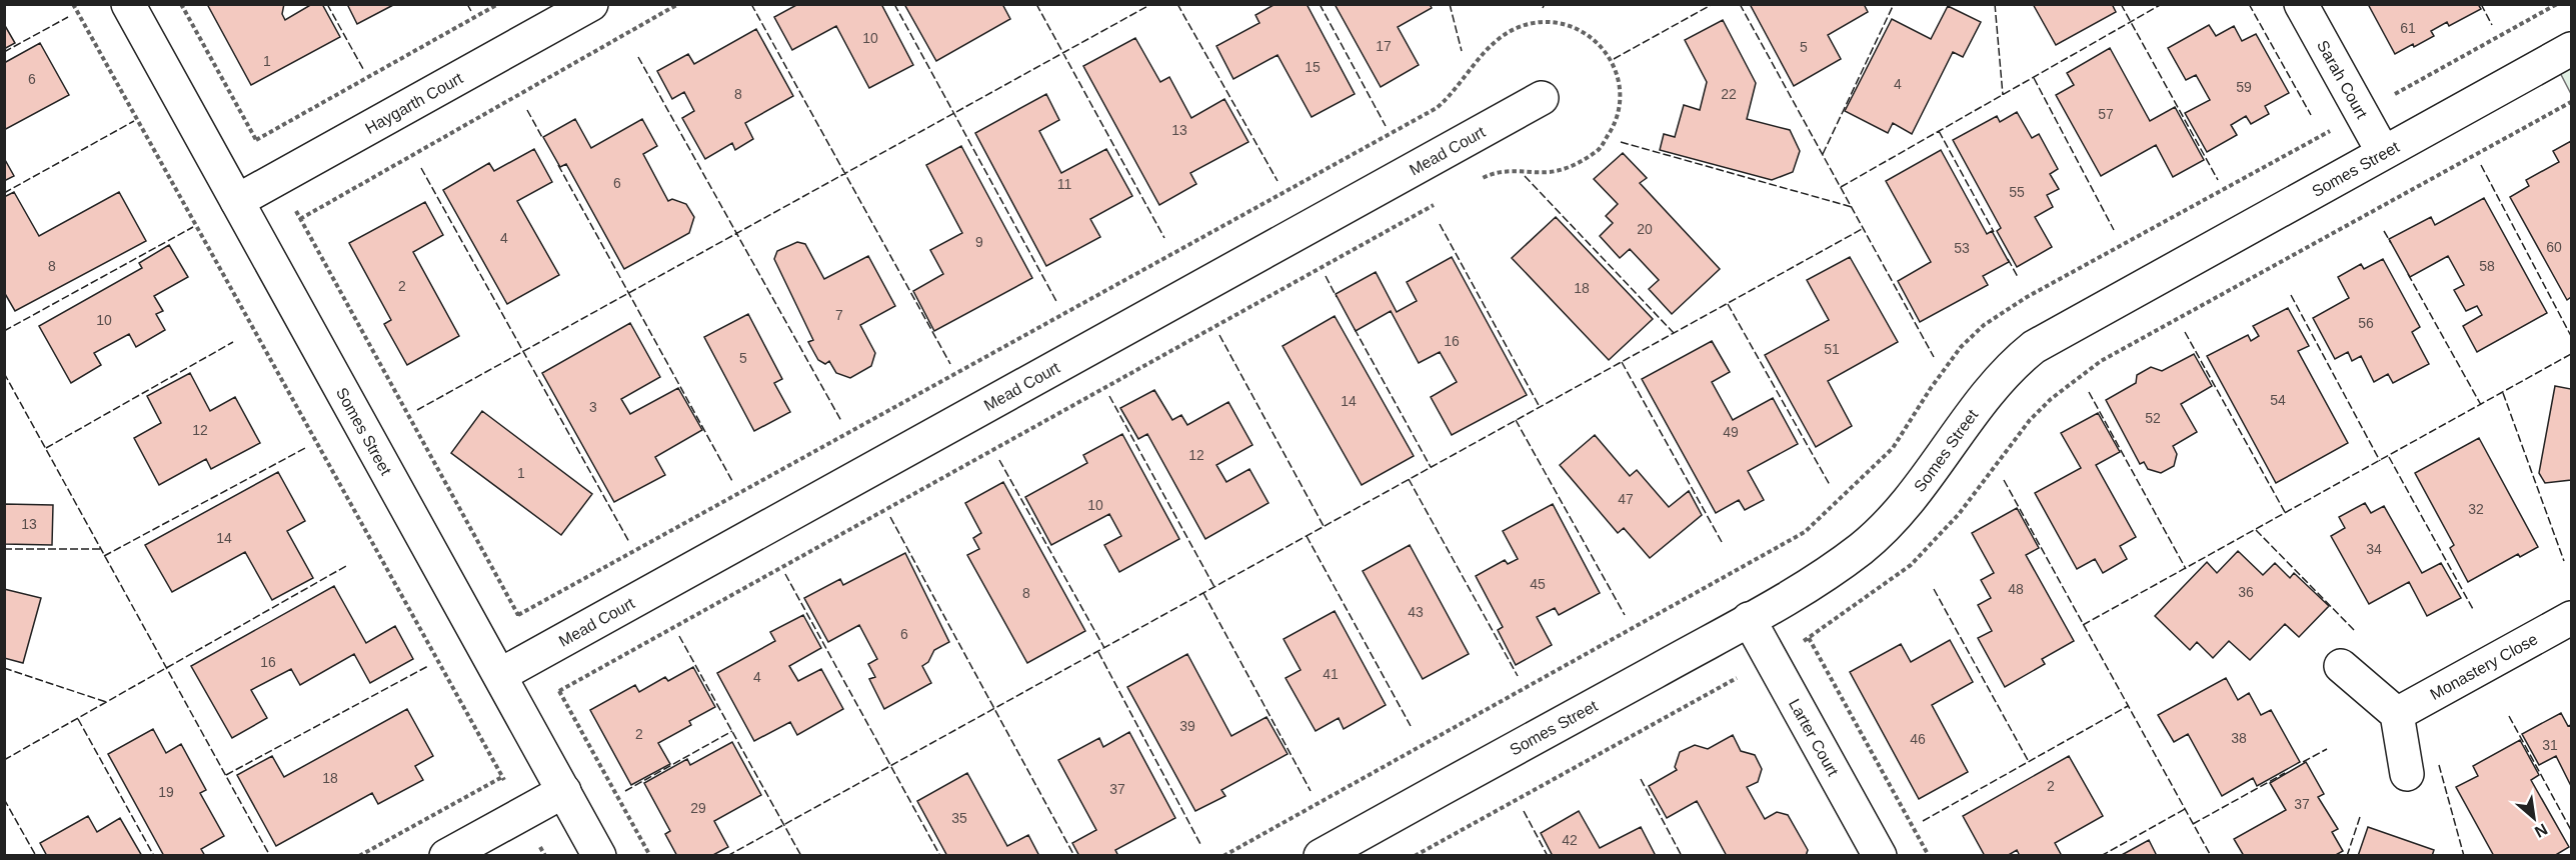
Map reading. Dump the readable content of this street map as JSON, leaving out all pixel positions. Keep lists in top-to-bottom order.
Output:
{
  "streets": {
    "street": [
      "Sarah Court",
      "Haygarth Court",
      "Mead Court",
      "Somes Street",
      "Monastery Close",
      "Larter Court"
    ]
  },
  "crossings": [
    ["Sarah Court", "Somes Street"],
    ["Haygarth Court", "Somes Street"],
    ["Mead Court", "Somes Street"],
    ["Somes Street", "Larter Court"]
  ],
  "house_numbers": [
    "61",
    "10",
    "17",
    "5",
    "1",
    "15",
    "6",
    "4",
    "59",
    "8",
    "22",
    "57",
    "13",
    "6",
    "11",
    "55",
    "20",
    "4",
    "9",
    "60",
    "53",
    "8",
    "58",
    "2",
    "18",
    "7",
    "10",
    "56",
    "16",
    "51",
    "5",
    "54",
    "14",
    "3",
    "52",
    "12",
    "49",
    "12",
    "1",
    "47",
    "10",
    "32",
    "13",
    "14",
    "34",
    "45",
    "48",
    "36",
    "8",
    "43",
    "6",
    "16",
    "41",
    "4",
    "39",
    "2",
    "38",
    "46",
    "31",
    "18",
    "2",
    "37",
    "19",
    "37",
    "29",
    "35",
    "42"
  ],
  "north": "bottom right"
}
